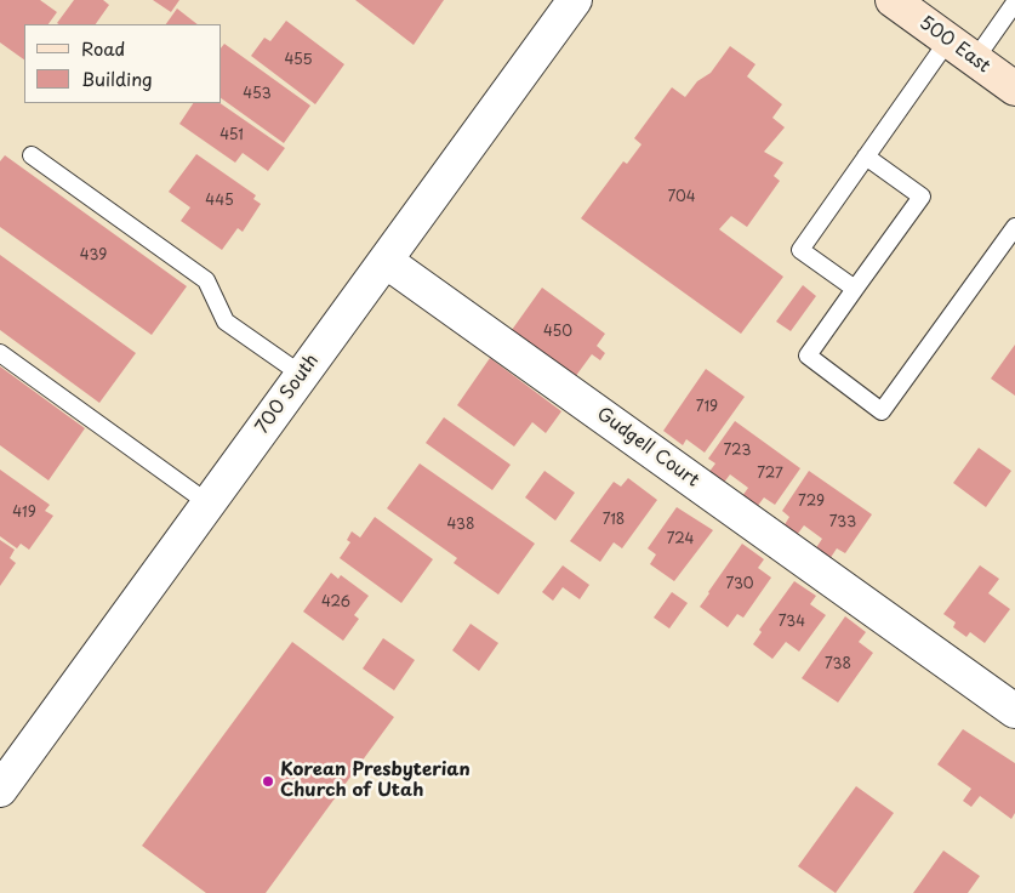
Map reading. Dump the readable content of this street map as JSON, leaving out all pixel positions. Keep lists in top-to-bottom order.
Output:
{
  "streets": {
    "street": ["500 East", "700 South", "Gudgell Court"]
  },
  "crossings": [
    ["700 South", "Gudgell Court"]
  ],
  "places": ["Korean Presbyterian Church of Utah"],
  "house_numbers": [
    "455",
    "453",
    "451",
    "704",
    "445",
    "439",
    "450",
    "719",
    "723",
    "727",
    "729",
    "419",
    "718",
    "733",
    "438",
    "724",
    "730",
    "426",
    "734",
    "738"
  ],
  "legend": ["Road", "Building"]
}
